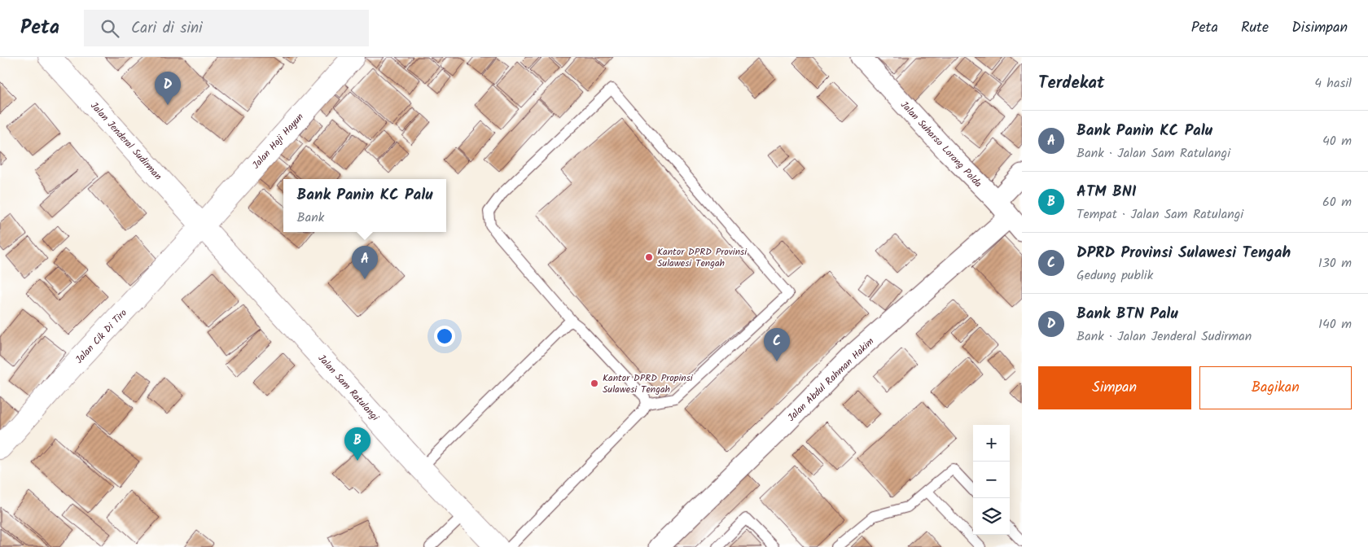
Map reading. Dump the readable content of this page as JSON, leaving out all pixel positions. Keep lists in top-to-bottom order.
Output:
{
  "streets": {
    "main road": [
      "Jalan Jenderal Sudirman",
      "Jalan Haji Hayun",
      "Jalan Cik Di Tiro",
      "Jalan Sam Ratulangi"
    ],
    "street": ["Jalan Suharso Lorong Polda", "Jalan Abdul Rahman Hakim"]
  },
  "crossings": [
    ["Jalan Jenderal Sudirman", "Jalan Haji Hayun"],
    ["Jalan Jenderal Sudirman", "Jalan Cik Di Tiro"],
    ["Jalan Jenderal Sudirman", "Jalan Sam Ratulangi"],
    ["Jalan Haji Hayun", "Jalan Cik Di Tiro"],
    ["Jalan Haji Hayun", "Jalan Sam Ratulangi"],
    ["Jalan Suharso Lorong Polda", "Jalan Abdul Rahman Hakim"],
    ["Jalan Cik Di Tiro", "Jalan Sam Ratulangi"]
  ],
  "places": ["Kantor DPRD Provinsi Sulawesi Tengah", "Kantor DPRD Propinsi Sulawesi Tengah"],
  "page": {
    "header": "Peta",
    "search": "Cari di sini",
    "nav": ["Peta", "Rute", "Disimpan"],
    "heading": ["Terdekat", "4 hasil"],
    "pins": [
      "D",
      "A",
      "C",
      "B"
    ],
    "list": [
      {
        "mark": "A",
        "name": "Bank Panin KC Palu",
        "note": "Bank · Jalan Sam Ratulangi",
        "value": "40 m"
      },
      {
        "mark": "B",
        "name": "ATM BNI",
        "note": "Tempat · Jalan Sam Ratulangi",
        "value": "60 m"
      },
      {
        "mark": "C",
        "name": "DPRD Provinsi Sulawesi Tengah",
        "note": "Gedung publik",
        "value": "130 m"
      },
      {
        "mark": "D",
        "name": "Bank BTN Palu",
        "note": "Bank · Jalan Jenderal Sudirman",
        "value": "140 m"
      }
    ],
    "popup": ["Bank Panin KC Palu", "Bank"],
    "buttons": ["Simpan", "Bagikan"],
    "map_buttons": ["+", "−"]
  }
}
